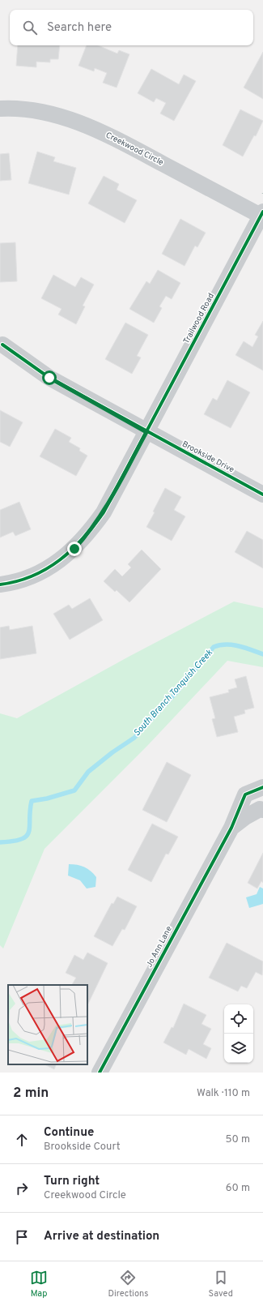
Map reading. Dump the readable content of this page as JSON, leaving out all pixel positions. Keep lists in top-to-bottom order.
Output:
{
  "streets": {
    "street": [
      "Creekwood Circle",
      "Trailwood Road",
      "Brookside Drive",
      "Jo Ann Lane"
    ]
  },
  "crossings": [
    ["Creekwood Circle", "Trailwood Road"],
    ["Trailwood Road", "Brookside Drive"]
  ],
  "water": ["South Branch Tonquish Creek"],
  "page": {
    "search": "Search here",
    "heading": ["2 min", "Walk · 110 m"],
    "list": [
      ["Continue", "Brookside Court", "50 m"],
      ["Turn right", "Creekwood Circle", "60 m"],
      "Arrive at destination"
    ],
    "nav": ["Map", "Directions", "Saved"]
  }
}
